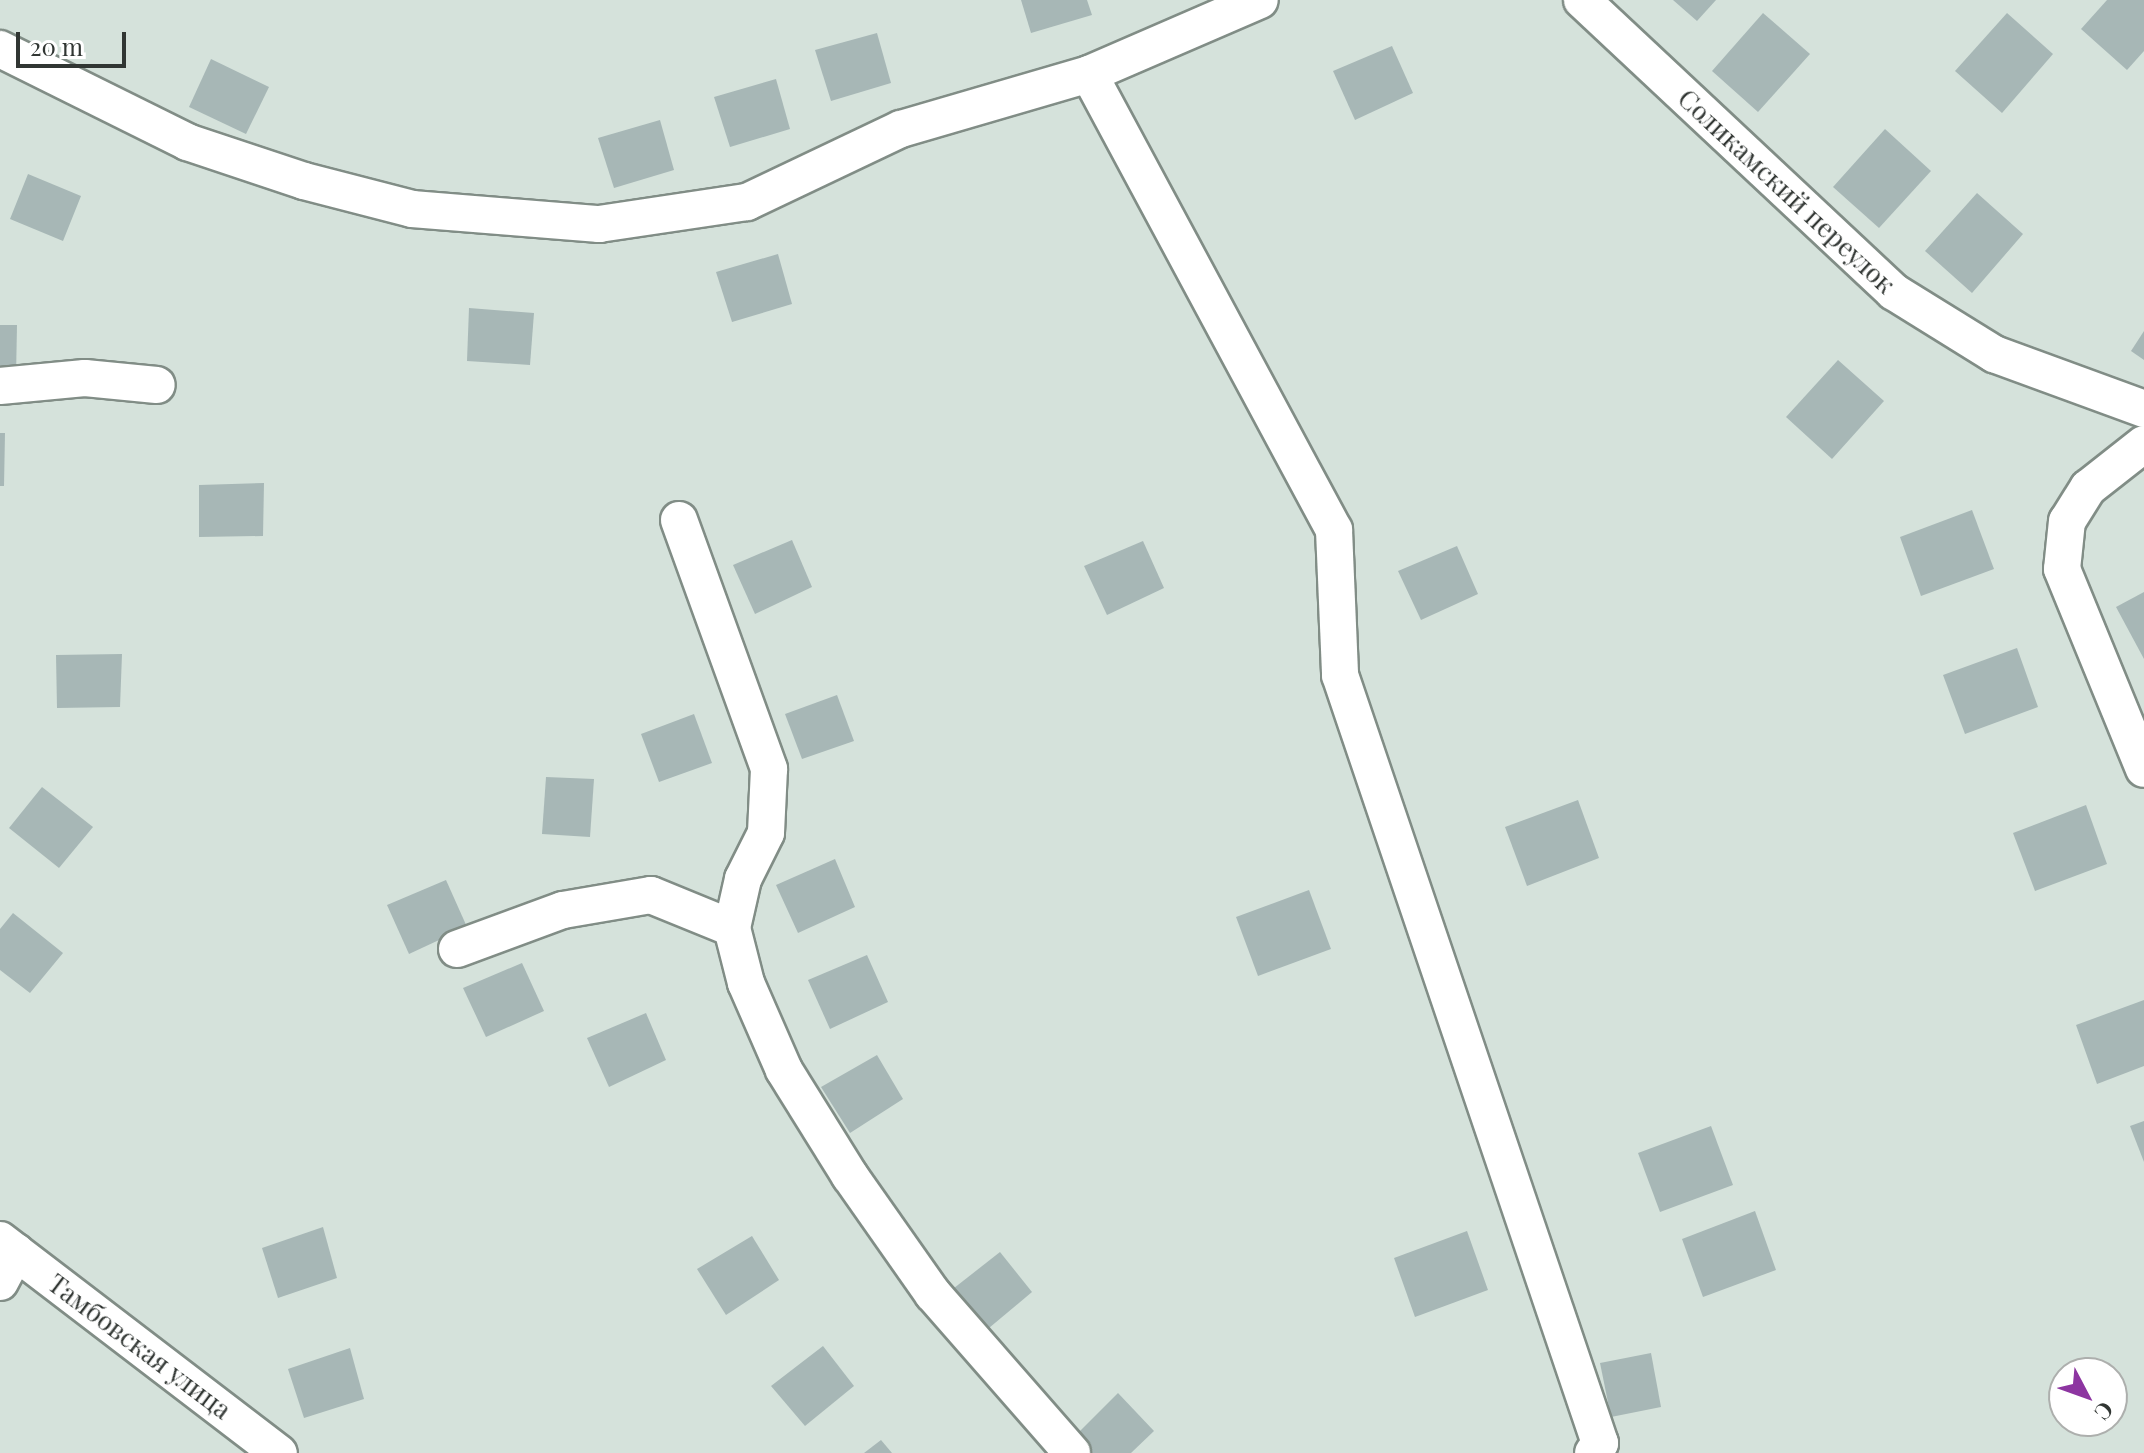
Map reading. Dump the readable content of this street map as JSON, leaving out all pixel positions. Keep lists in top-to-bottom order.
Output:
{
  "streets": {
    "street": ["Соликамский переулок", "Тамбовская улица"]
  },
  "scale_bar": "20 m",
  "north": "bottom right"
}
